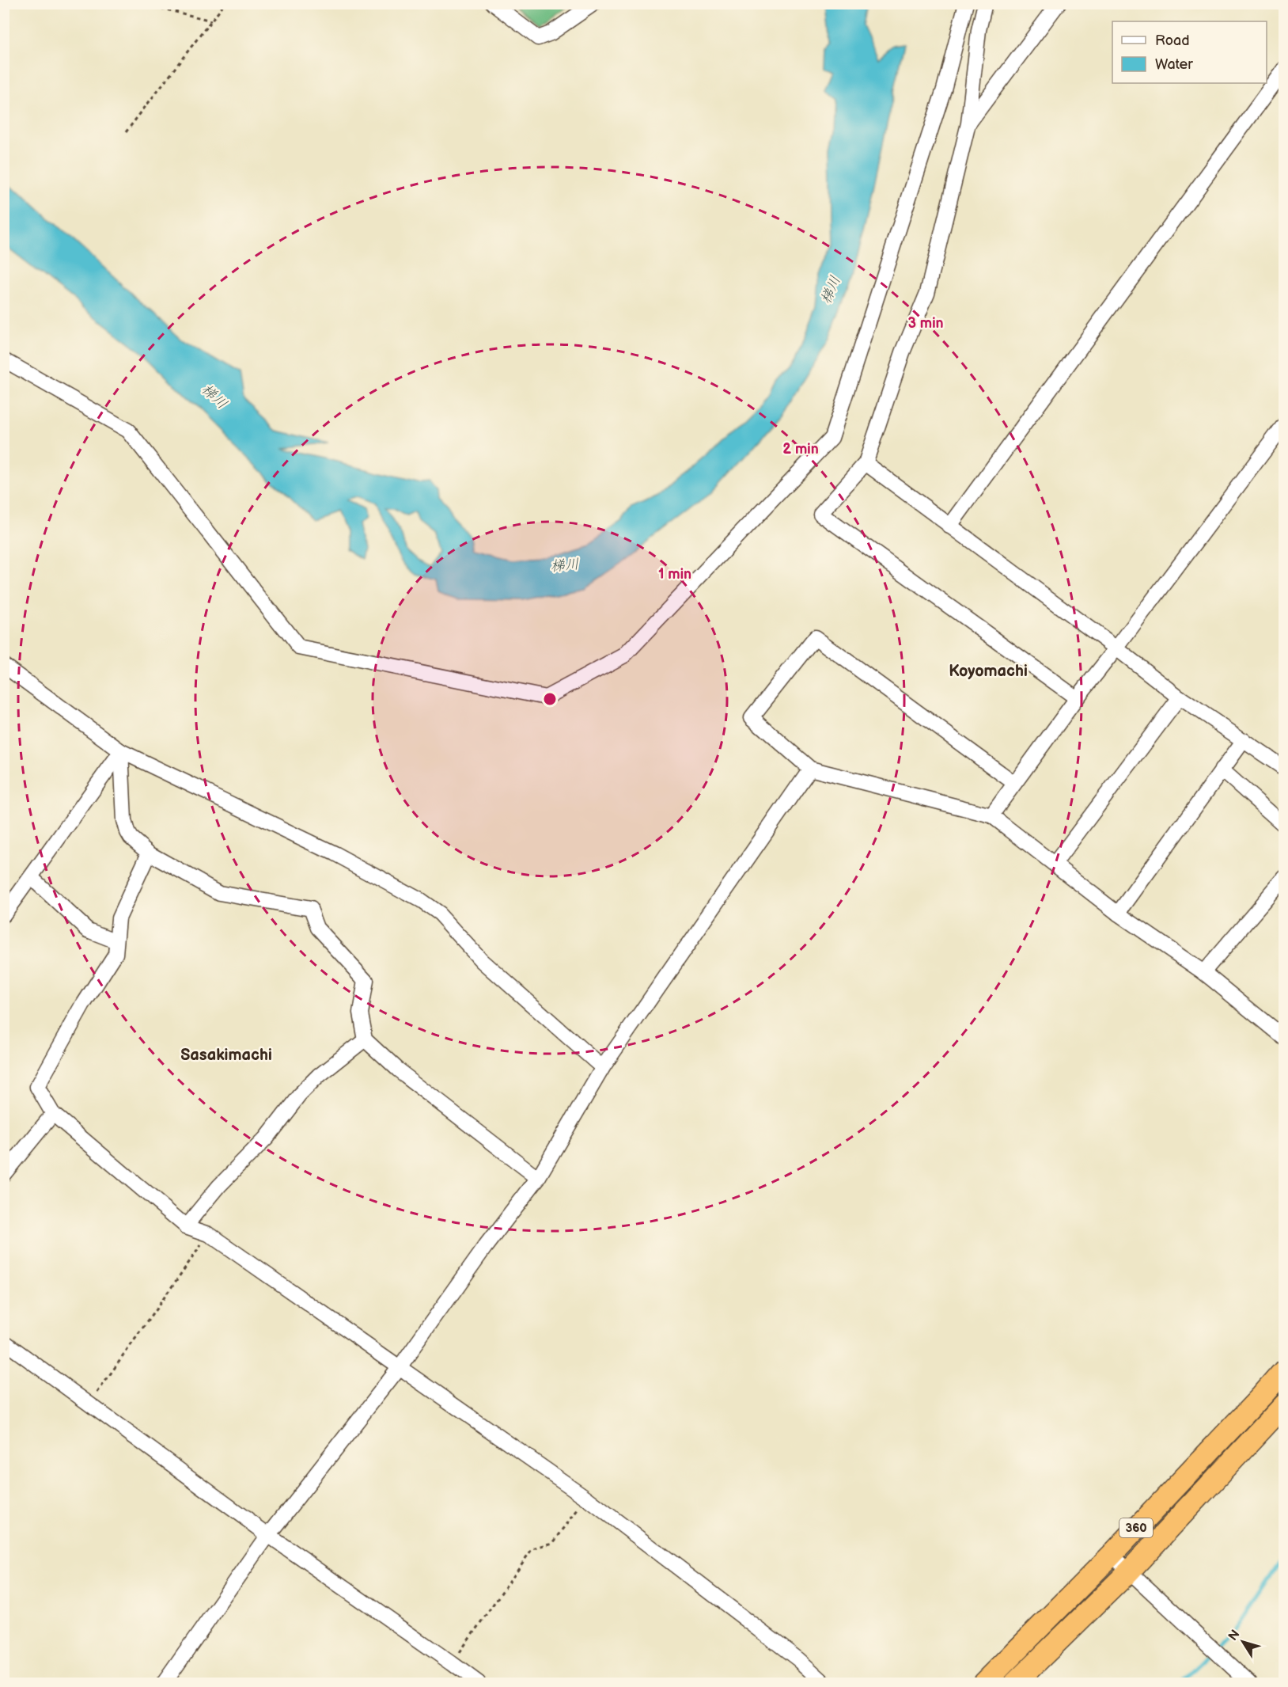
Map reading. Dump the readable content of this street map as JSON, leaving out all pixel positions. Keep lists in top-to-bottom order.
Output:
{
  "streets": {
    "highway": ["360"]
  },
  "districts": ["Koyomachi", "Sasakimachi"],
  "water": ["梯川"],
  "legend": ["Road", "Water"],
  "north": "top left",
  "rings": ["3 min", "2 min", "1 min"]
}
